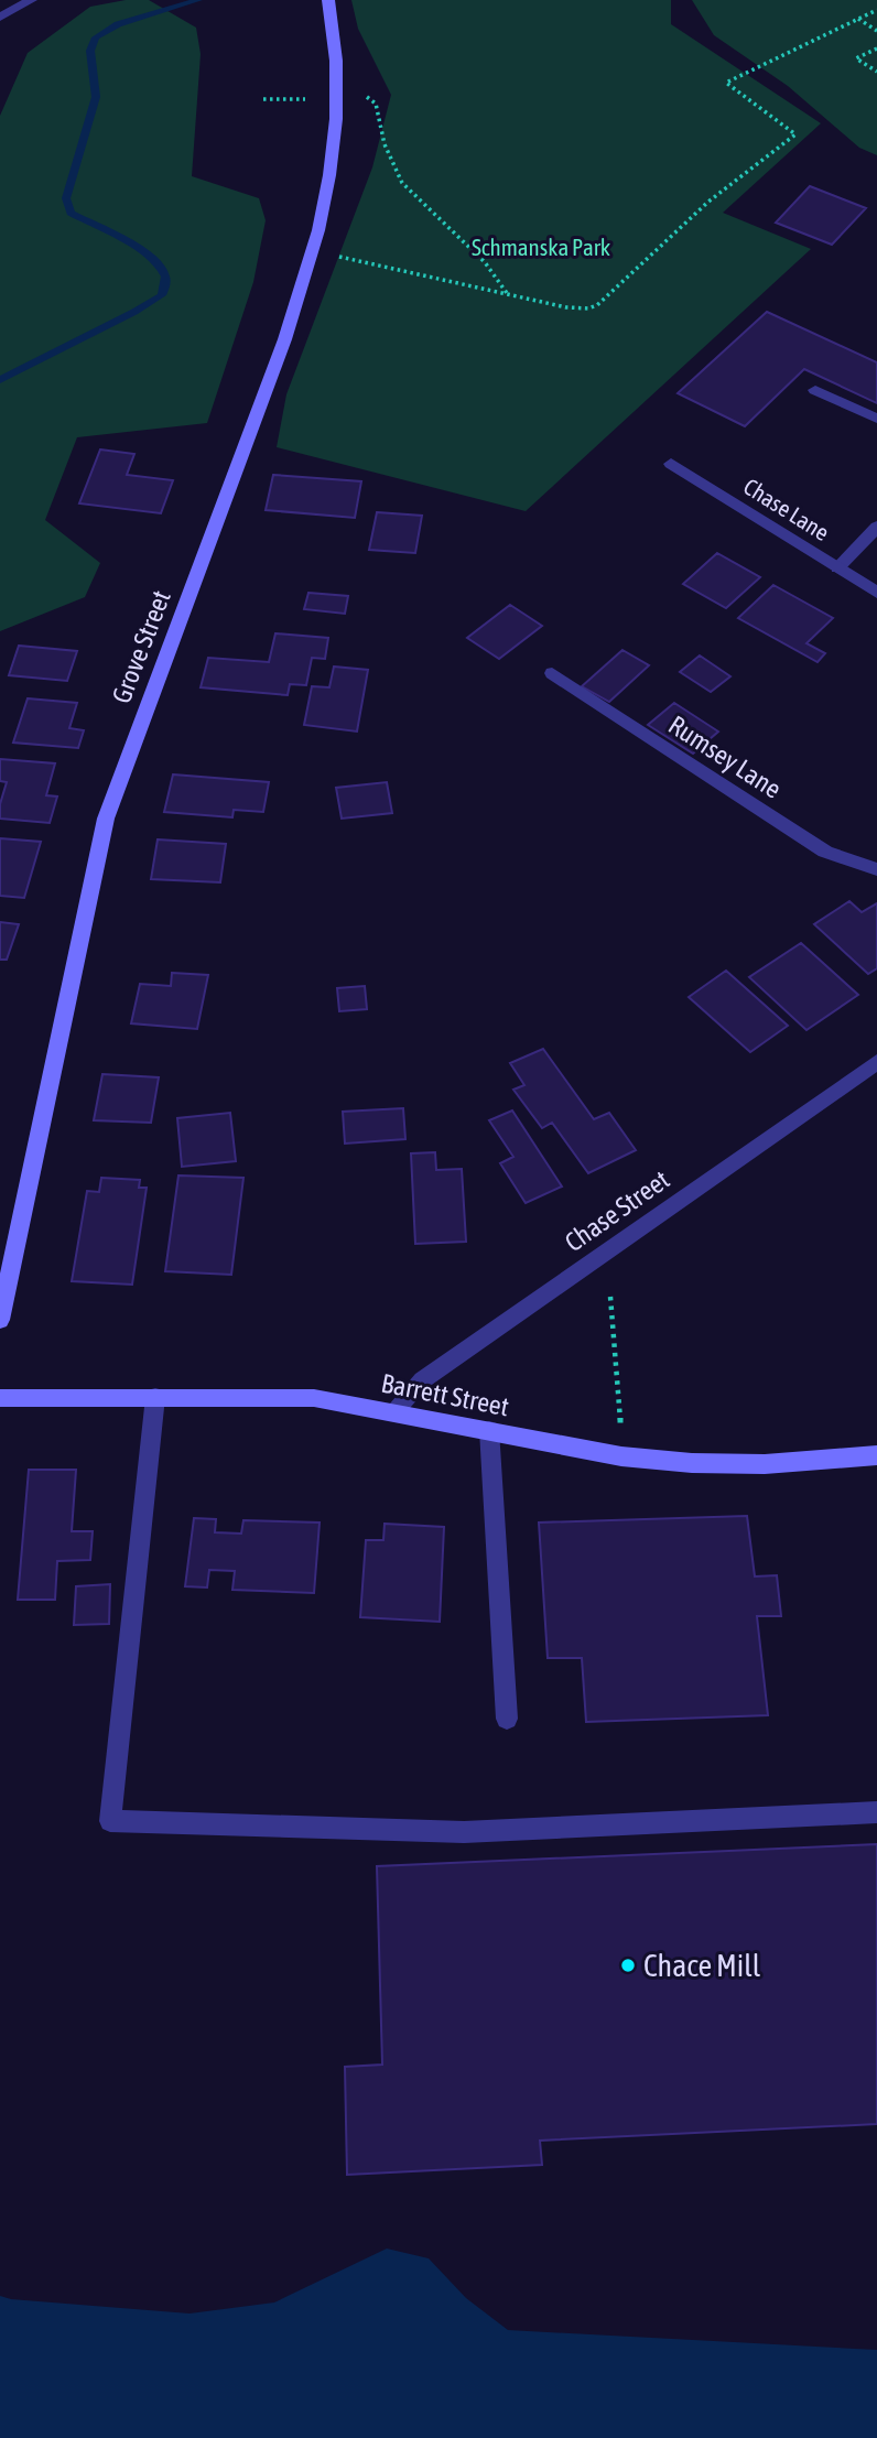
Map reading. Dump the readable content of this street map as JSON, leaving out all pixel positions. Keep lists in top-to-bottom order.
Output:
{
  "streets": {
    "street": [
      "Chase Lane",
      "Grove Street",
      "Rumsey Lane",
      "Chase Street",
      "Barrett Street"
    ]
  },
  "crossings": [
    ["Chase Street", "Barrett Street"]
  ],
  "parks": ["Schmanska Park"],
  "places": ["Chace Mill"]
}
